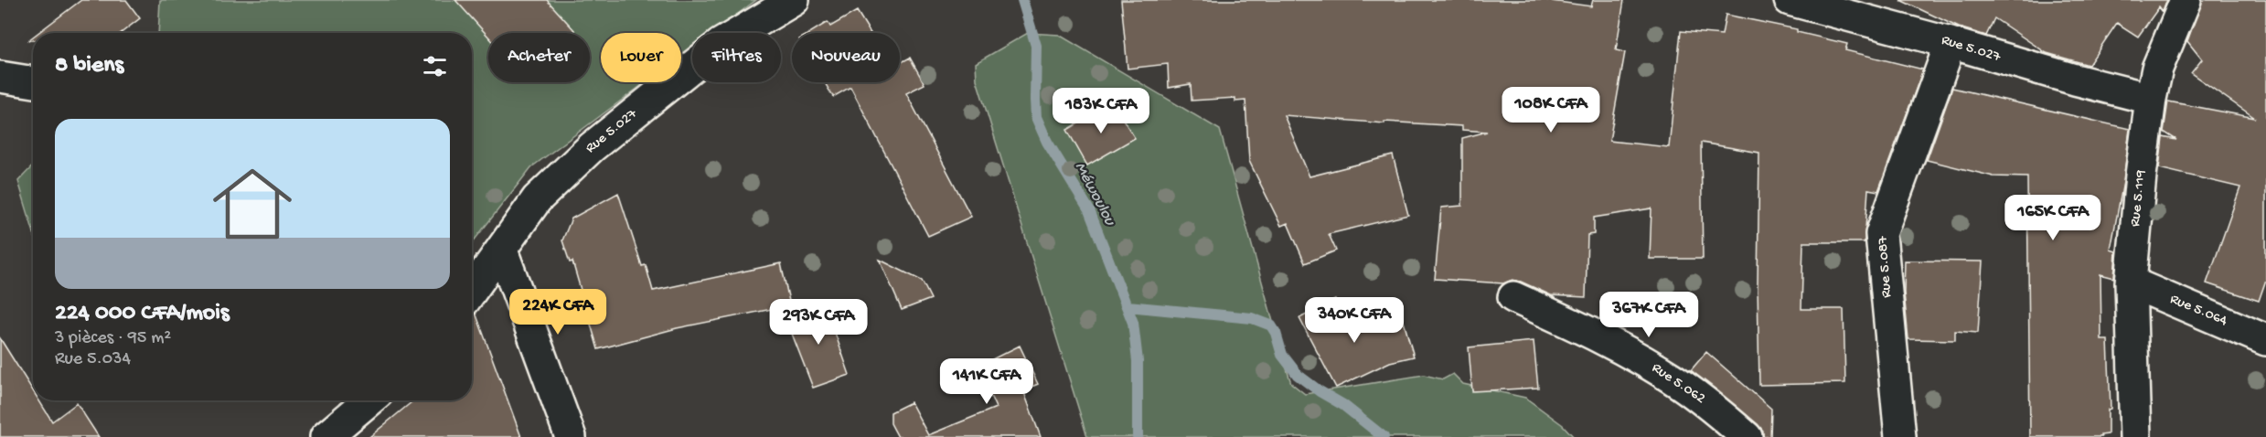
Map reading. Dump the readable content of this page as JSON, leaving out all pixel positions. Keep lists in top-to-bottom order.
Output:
{
  "streets": {
    "street": [
      "Rue 5.027",
      "Rue 5.119",
      "Rue 5.087",
      "Rue 5.064",
      "Rue 5.062"
    ]
  },
  "crossings": [
    ["Rue 5.027", "Rue 5.119"],
    ["Rue 5.027", "Rue 5.087"],
    ["Rue 5.119", "Rue 5.064"]
  ],
  "water": ["Méwoulou"],
  "page": {
    "chip": [
      "Acheter",
      "Louer",
      "Filtres",
      "Nouveau"
    ],
    "heading": "8 biens",
    "price": [
      "108K CFA",
      "183K CFA",
      "165K CFA",
      "224K CFA",
      "367K CFA",
      "340K CFA",
      "293K CFA",
      "141K CFA"
    ],
    "list": [
      {
        "name": "224 000 CFA/mois",
        "note": "3 pièces · 95 m² · Rue 5.034"
      }
    ]
  }
}
